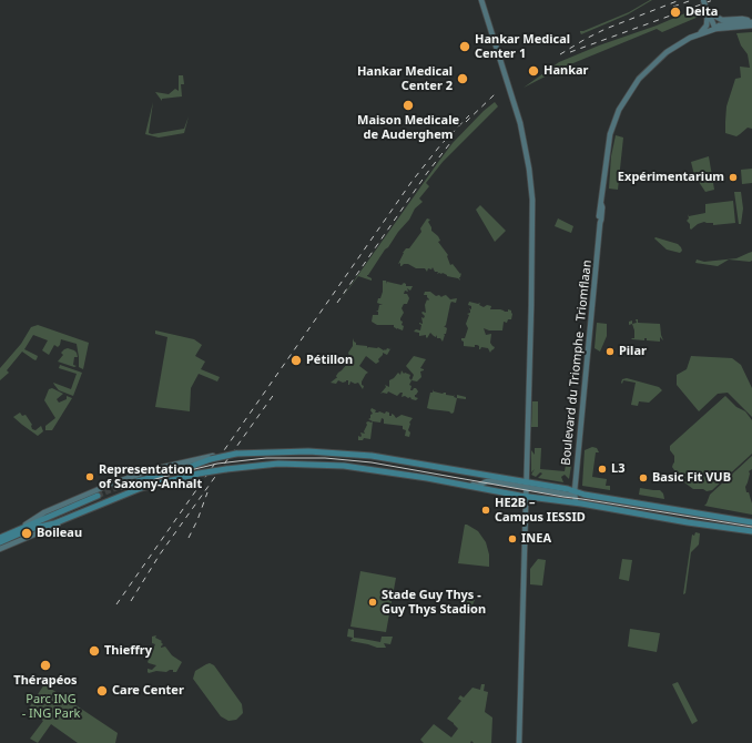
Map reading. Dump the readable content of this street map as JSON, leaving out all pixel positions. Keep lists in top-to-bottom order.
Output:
{
  "streets": {
    "main road": ["Boulevard du Triomphe - Triomflaan"]
  },
  "parks": ["Parc ING - ING Park"],
  "places": [
    "Delta",
    "Hankar Medical Center 1",
    "Hankar",
    "Hankar Medical Center 2",
    "Maison Medicale de Auderghem",
    "Expérimentarium",
    "Pilar",
    "Pétillon",
    "L3",
    "Representation of Saxony-Anhalt",
    "Basic Fit VUB",
    "HE2B – Campus IESSID",
    "Boileau",
    "INEA",
    "Stade Guy Thys - Guy Thys Stadion",
    "Thieffry",
    "Thérapéos",
    "Care Center"
  ]
}
